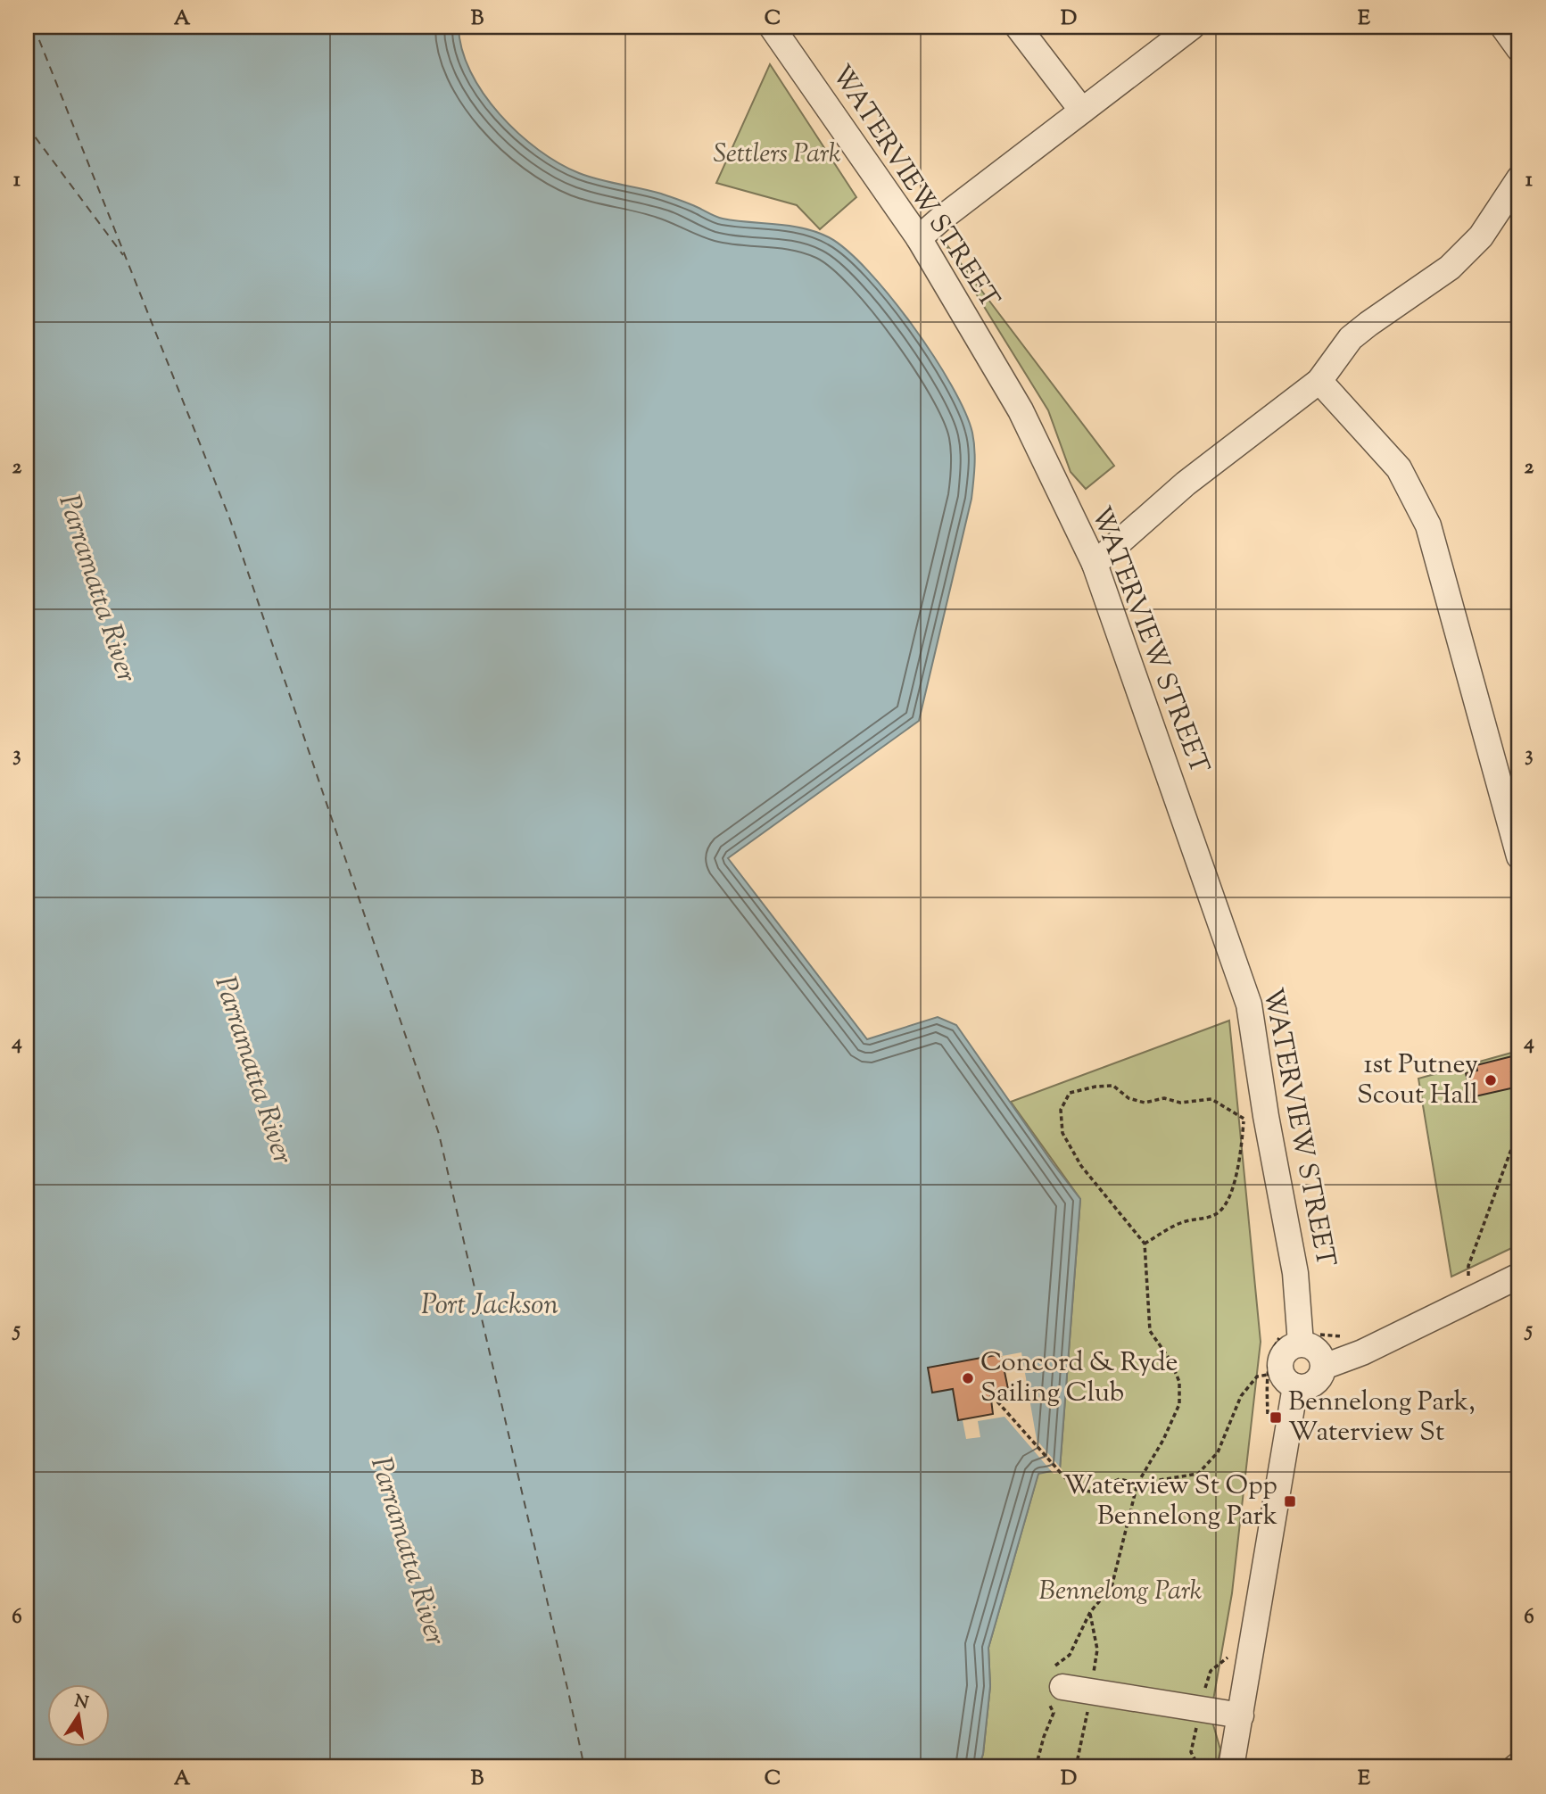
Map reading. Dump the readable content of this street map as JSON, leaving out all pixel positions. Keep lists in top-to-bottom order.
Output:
{
  "streets": {
    "street": ["WATERVIEW STREET"]
  },
  "water": ["Parramatta River", "Port Jackson"],
  "parks": ["Settlers Park", "Bennelong Park"],
  "places": {
    "other": ["1st Putney Scout Hall", "Concord & Ryde Sailing Club"],
    "transit": ["Bennelong Park, Waterview St", "Waterview St Opp Bennelong Park"]
  },
  "north": "top",
  "grid": {
    "columns": [
      "A",
      "B",
      "C",
      "D",
      "E"
    ],
    "rows": [
      "1",
      "2",
      "3",
      "4",
      "5",
      "6"
    ]
  }
}
